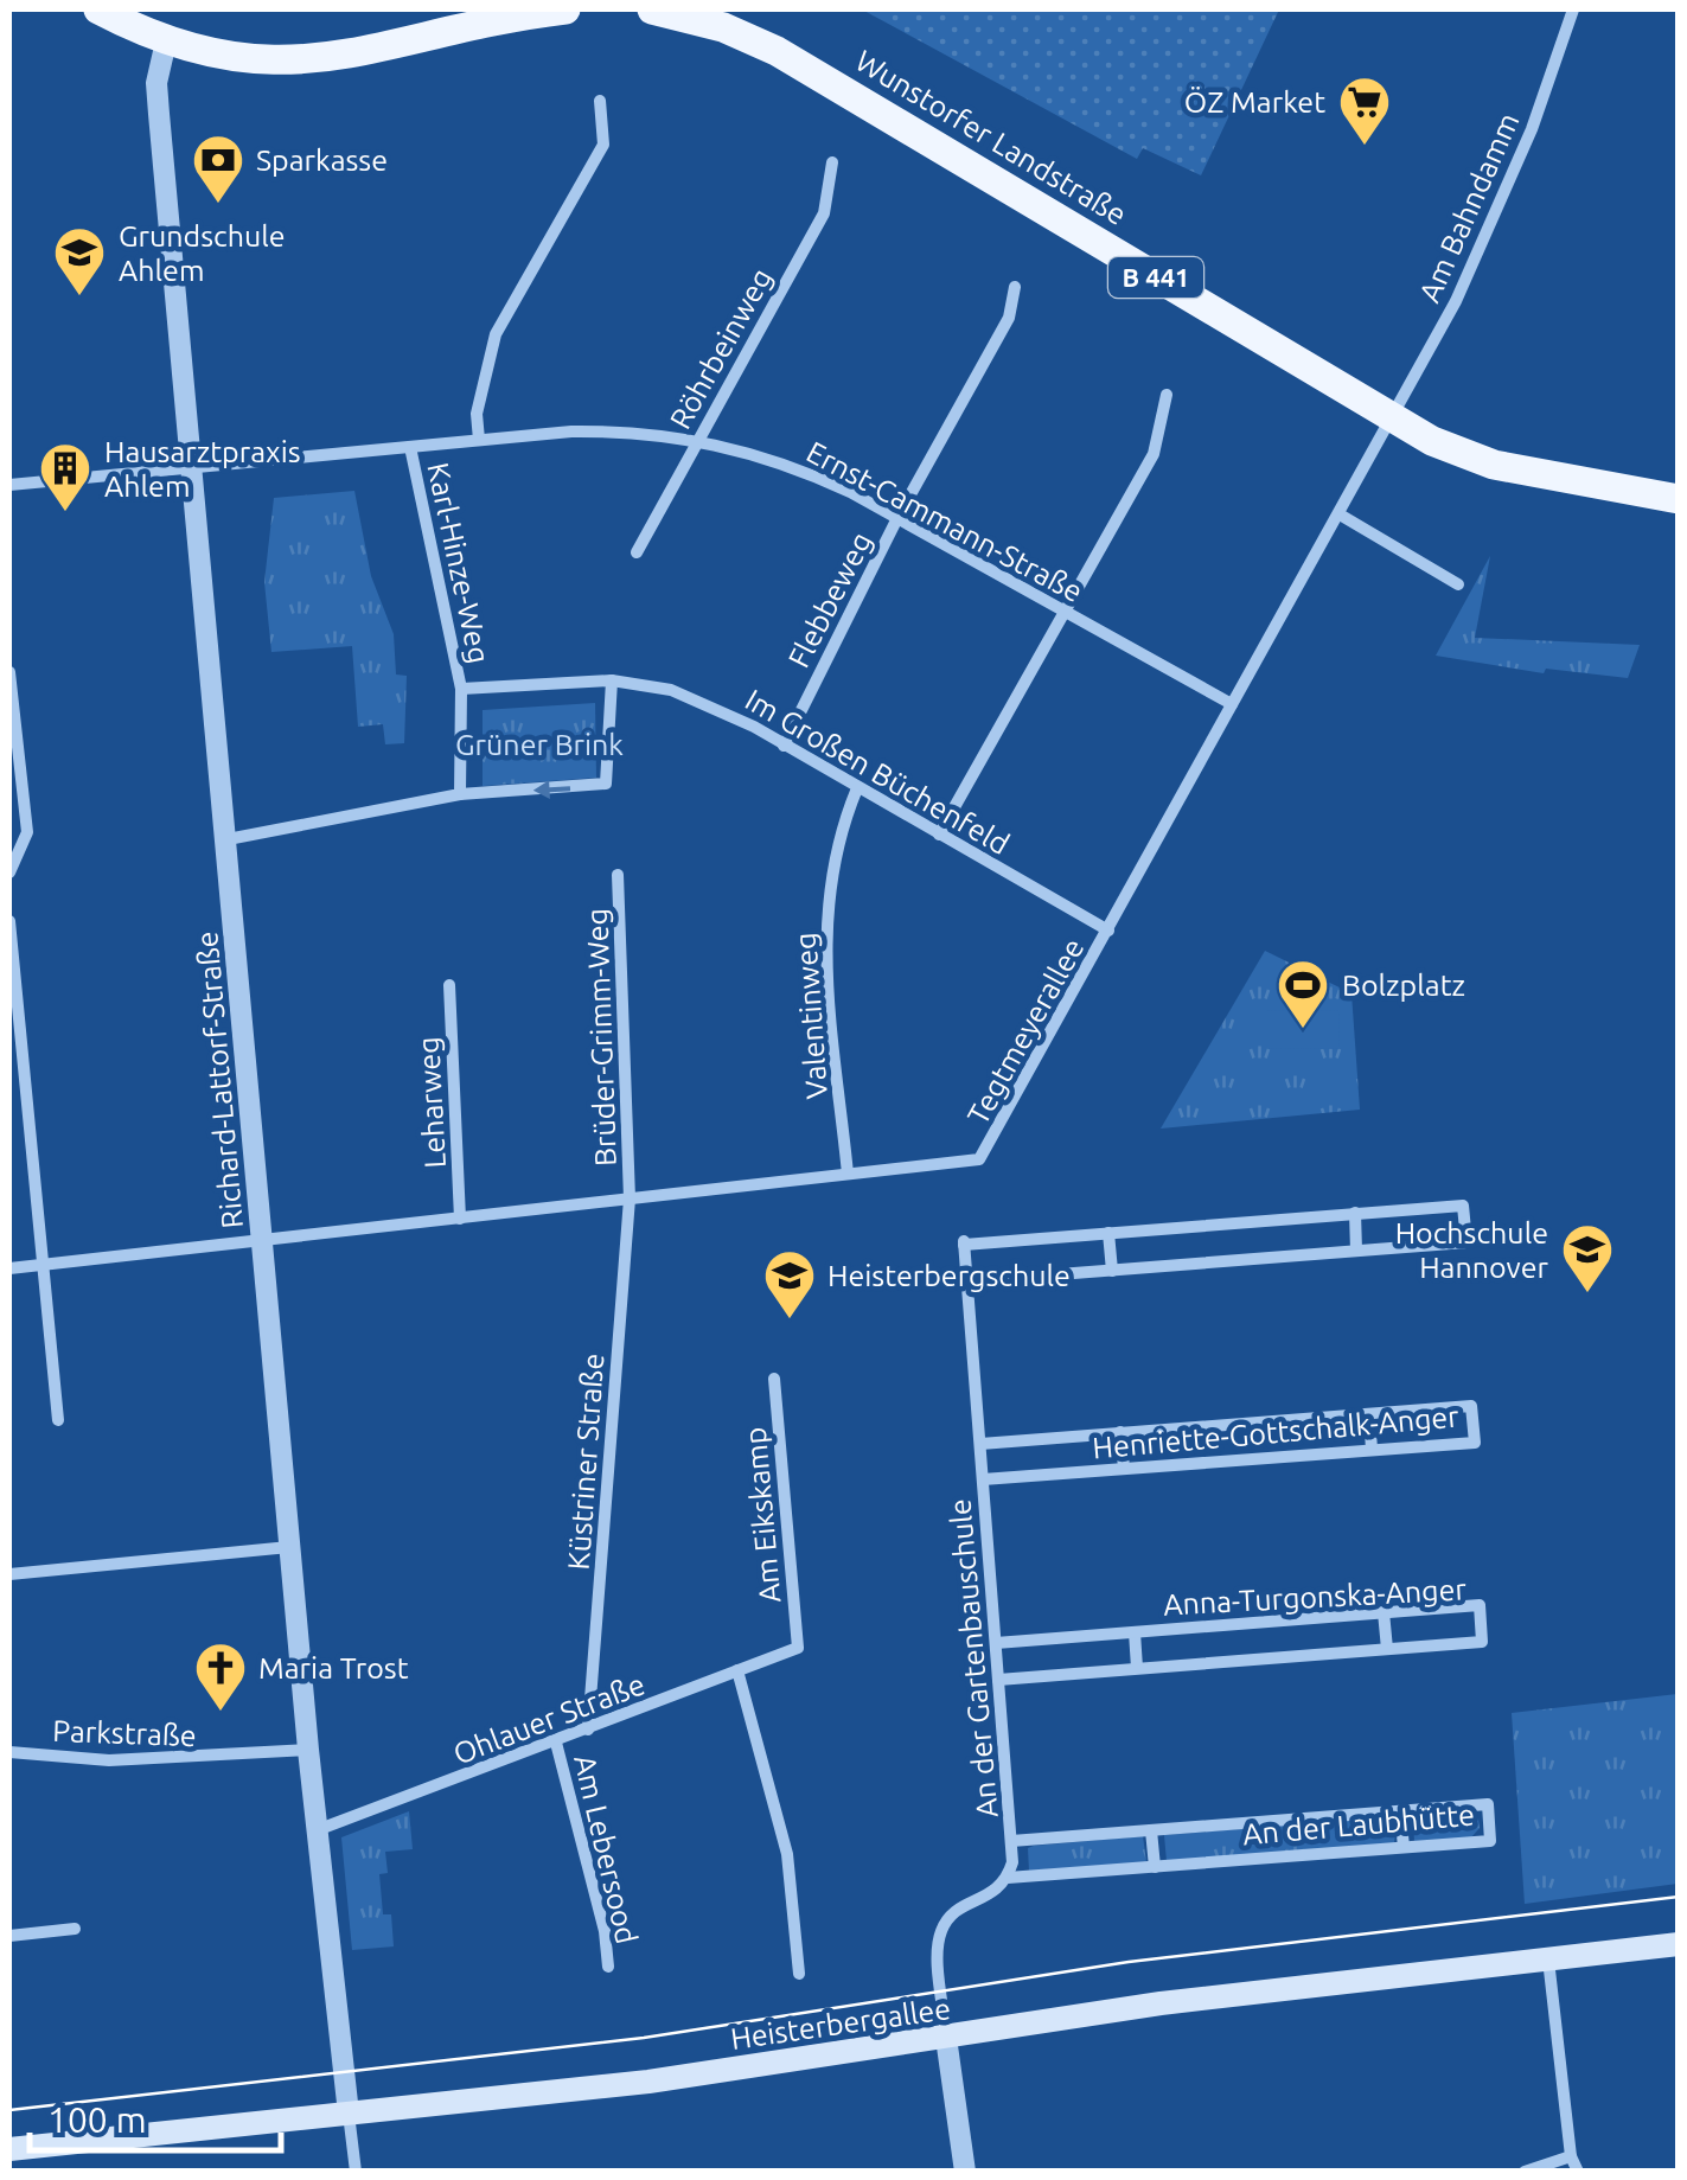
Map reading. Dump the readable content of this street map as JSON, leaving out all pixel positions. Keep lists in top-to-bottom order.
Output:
{
  "streets": {
    "main road": ["Wunstorfer Landstraße", "B 441", "Heisterbergallee"],
    "street": [
      "Am Bahndamm",
      "Röhrbeinweg",
      "Ernst-Cammann-Straße",
      "Karl-Hinze-Weg",
      "Flebbeweg",
      "Im Großen Büchenfeld",
      "Valentinweg",
      "Tegtmeyerallee",
      "Brüder-Grimm-Weg",
      "Richard-Lattorf-Straße",
      "Leharweg",
      "Henriette-Gottschalk-Anger",
      "Küstriner Straße",
      "Am Eikskamp",
      "Anna-Turgonska-Anger",
      "An der Gartenbauschule",
      "Ohlauer Straße",
      "Parkstraße",
      "An der Laubhütte",
      "Am Lebersood"
    ]
  },
  "crossings": [
    ["Wunstorfer Landstraße", "Am Bahndamm"],
    ["Wunstorfer Landstraße", "Tegtmeyerallee"],
    ["Am Bahndamm", "Tegtmeyerallee"],
    ["Röhrbeinweg", "Ernst-Cammann-Straße"],
    ["Ernst-Cammann-Straße", "Karl-Hinze-Weg"],
    ["Ernst-Cammann-Straße", "Flebbeweg"],
    ["Ernst-Cammann-Straße", "Tegtmeyerallee"],
    ["Ernst-Cammann-Straße", "Richard-Lattorf-Straße"],
    ["Karl-Hinze-Weg", "Im Großen Büchenfeld"],
    ["Flebbeweg", "Im Großen Büchenfeld"],
    ["Im Großen Büchenfeld", "Valentinweg"],
    ["Im Großen Büchenfeld", "Tegtmeyerallee"],
    ["Valentinweg", "Tegtmeyerallee"],
    ["Tegtmeyerallee", "Brüder-Grimm-Weg"],
    ["Tegtmeyerallee", "Richard-Lattorf-Straße"],
    ["Tegtmeyerallee", "Leharweg"],
    ["Tegtmeyerallee", "Küstriner Straße"],
    ["Brüder-Grimm-Weg", "Küstriner Straße"],
    ["Richard-Lattorf-Straße", "Ohlauer Straße"],
    ["Richard-Lattorf-Straße", "Parkstraße"],
    ["Richard-Lattorf-Straße", "Heisterbergallee"],
    ["Henriette-Gottschalk-Anger", "An der Gartenbauschule"],
    ["Küstriner Straße", "Ohlauer Straße"],
    ["Am Eikskamp", "Ohlauer Straße"],
    ["Anna-Turgonska-Anger", "An der Gartenbauschule"],
    ["An der Gartenbauschule", "An der Laubhütte"],
    ["Ohlauer Straße", "Am Lebersood"]
  ],
  "parks": ["Grüner Brink"],
  "places": {
    "supermarket": ["ÖZ Market"],
    "bank": ["Sparkasse"],
    "school or university": ["Grundschule Ahlem", "Hochschule Hannover", "Heisterbergschule"],
    "building": ["Hausarztpraxis Ahlem"],
    "sports": ["Bolzplatz"],
    "church": ["Maria Trost"]
  },
  "scale_bar": "100 m"
}
